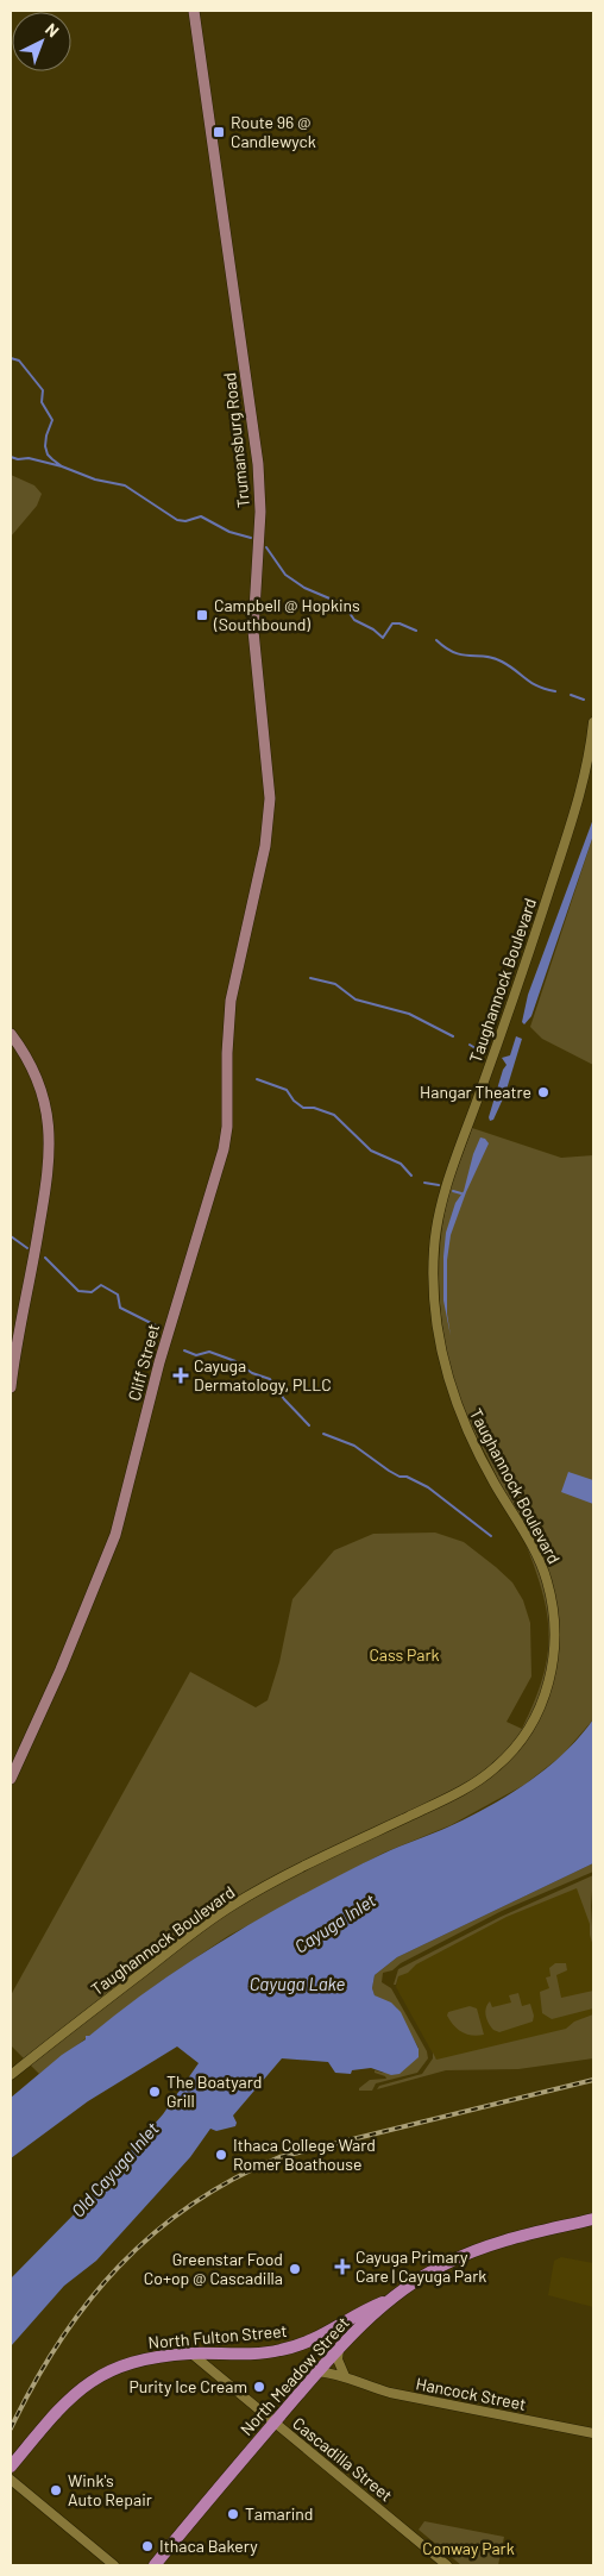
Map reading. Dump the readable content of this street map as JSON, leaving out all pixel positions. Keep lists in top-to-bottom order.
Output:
{
  "streets": {
    "highway": ["North Fulton Street", "North Meadow Street"],
    "main road": [
      "Trumansburg Road",
      "Taughannock Boulevard",
      "Cliff Street",
      "Hancock Street",
      "Cascadilla Street"
    ]
  },
  "crossings": [
    ["Trumansburg Road", "Cliff Street"],
    ["North Fulton Street", "North Meadow Street"],
    ["North Fulton Street", "Cascadilla Street"],
    ["North Meadow Street", "Hancock Street"],
    ["North Meadow Street", "Cascadilla Street"]
  ],
  "water": ["Cayuga Inlet", "Cayuga Lake", "Old Cayuga Inlet"],
  "parks": ["Cass Park", "Conway Park"],
  "places": {
    "transit": ["Route 96 @ Candlewyck", "Campbell @ Hopkins (Southbound)"],
    "other": [
      "Hangar Theatre",
      "The Boatyard Grill",
      "Ithaca College Ward Romer Boathouse",
      "Greenstar Food Co+op @ Cascadilla",
      "Purity Ice Cream",
      "Wink's Auto Repair",
      "Tamarind",
      "Ithaca Bakery"
    ],
    "health": ["Cayuga Dermatology, PLLC", "Cayuga Primary Care | Cayuga Park"]
  },
  "north": "top right"
}
